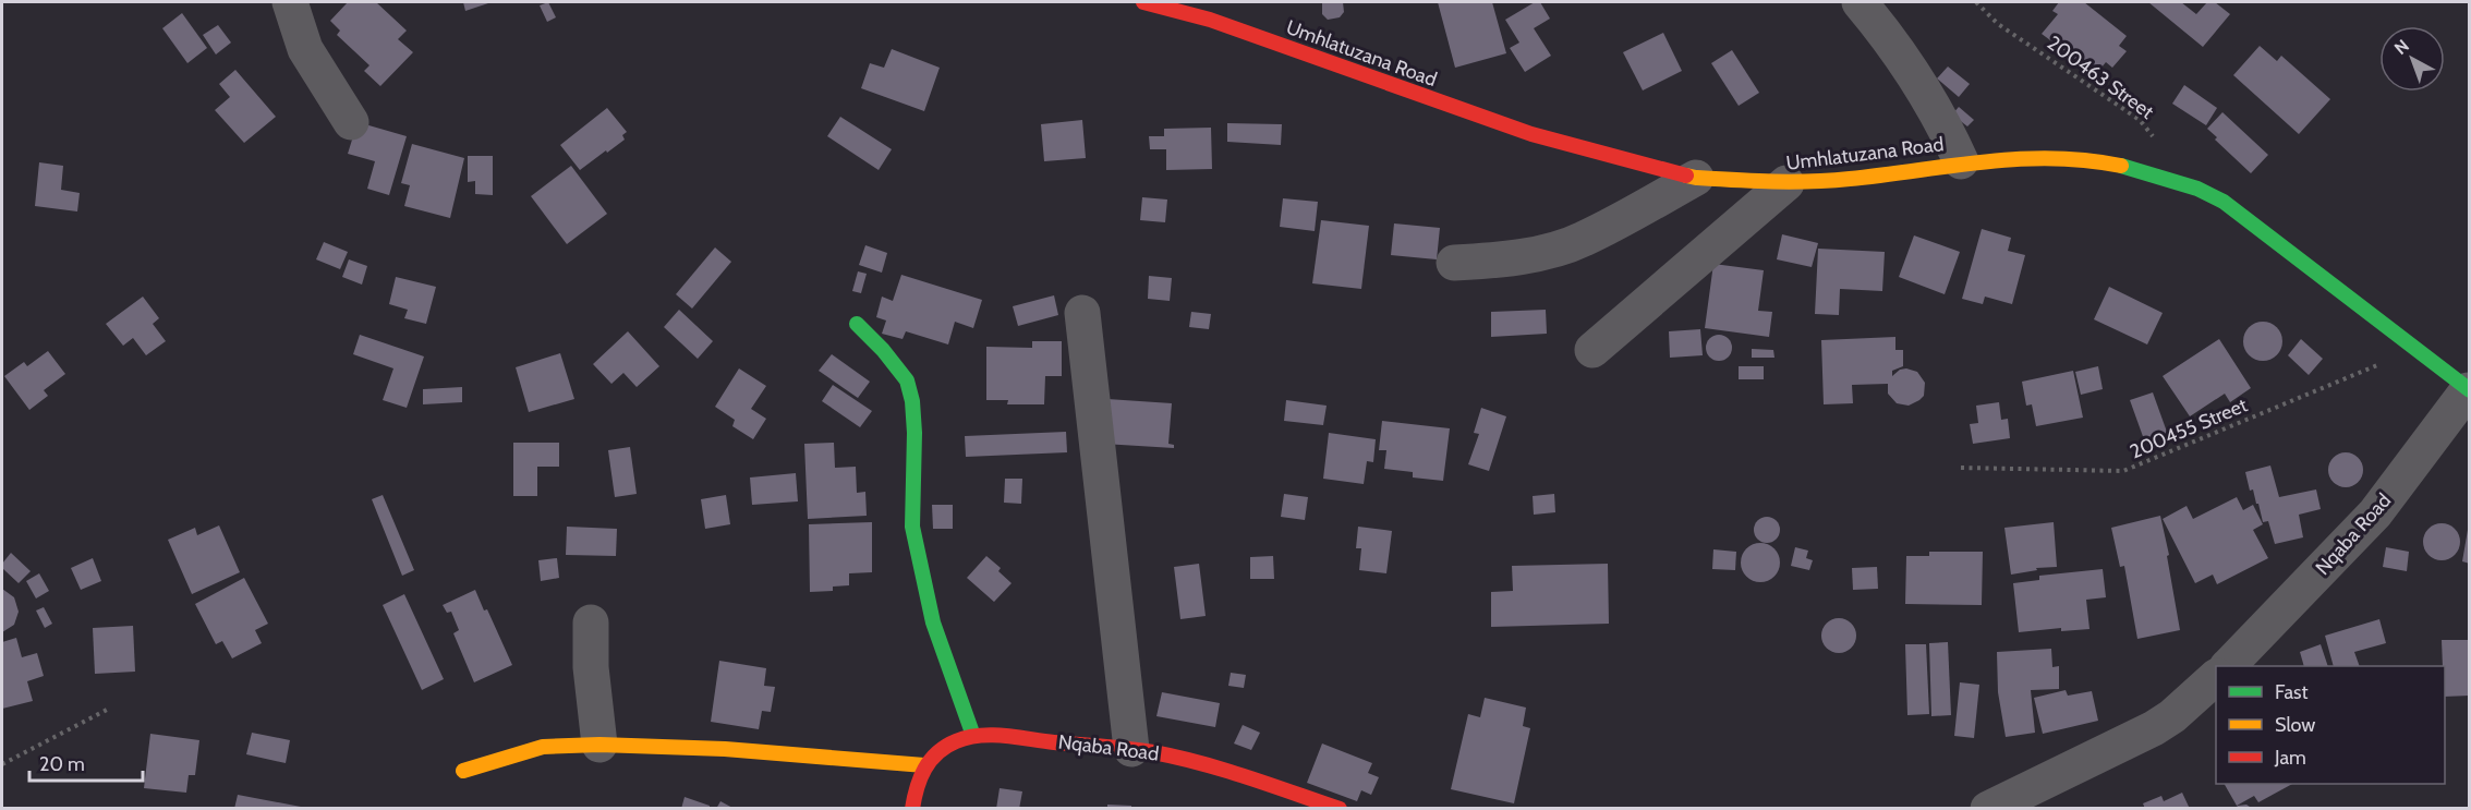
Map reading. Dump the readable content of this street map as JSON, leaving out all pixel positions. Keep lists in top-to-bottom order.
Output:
{
  "streets": {
    "street": ["Umhlatuzana Road", "Nqaba Road"],
    "path": ["200463 Street", "200455 Street"]
  },
  "crossings": [
    ["Umhlatuzana Road", "200455 Street"],
    ["Umhlatuzana Road", "Nqaba Road"]
  ],
  "legend": ["Fast", "Slow", "Jam"],
  "scale_bar": "20 m",
  "north": "top left"
}
